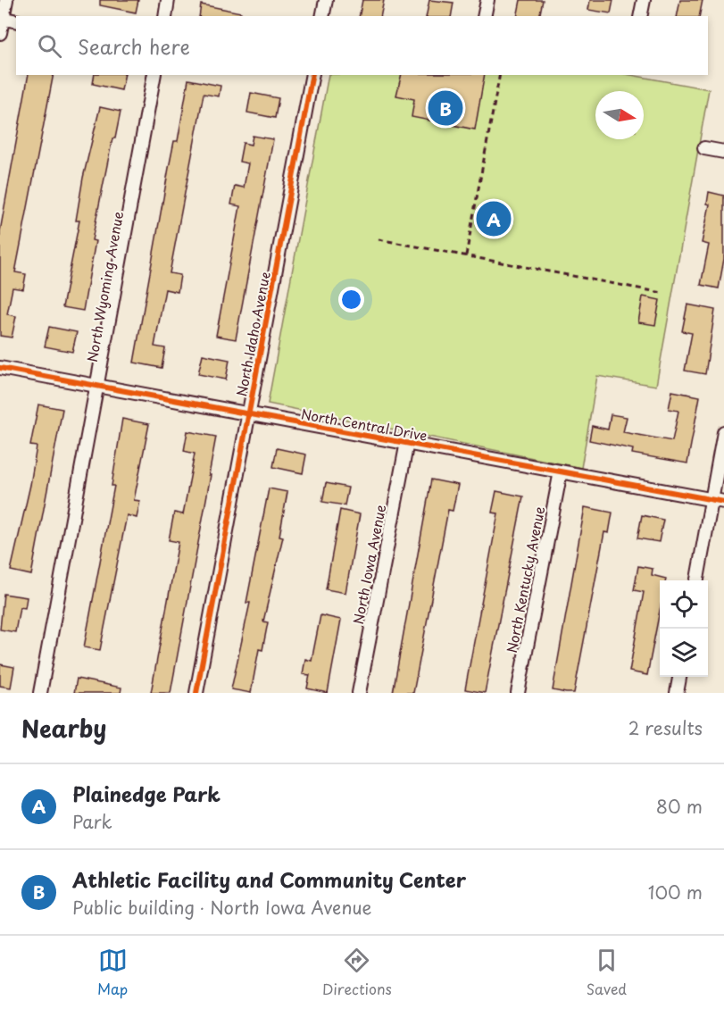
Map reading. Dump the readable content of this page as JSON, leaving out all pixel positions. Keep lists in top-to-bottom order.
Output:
{
  "streets": {
    "street": [
      "North Wyoming Avenue",
      "North Idaho Avenue",
      "North Central Drive",
      "North Iowa Avenue",
      "North Kentucky Avenue"
    ]
  },
  "crossings": [
    ["North Wyoming Avenue", "North Central Drive"],
    ["North Idaho Avenue", "North Central Drive"],
    ["North Central Drive", "North Iowa Avenue"],
    ["North Central Drive", "North Kentucky Avenue"]
  ],
  "north": "right",
  "page": {
    "search": "Search here",
    "pins": ["B", "A"],
    "heading": ["Nearby", "2 results"],
    "list": [
      {
        "mark": "A",
        "name": "Plainedge Park",
        "note": "Park",
        "value": "80 m"
      },
      {
        "mark": "B",
        "name": "Athletic Facility and Community Center",
        "note": "Public building · North Iowa Avenue",
        "value": "100 m"
      }
    ],
    "nav": ["Map", "Directions", "Saved"]
  }
}
